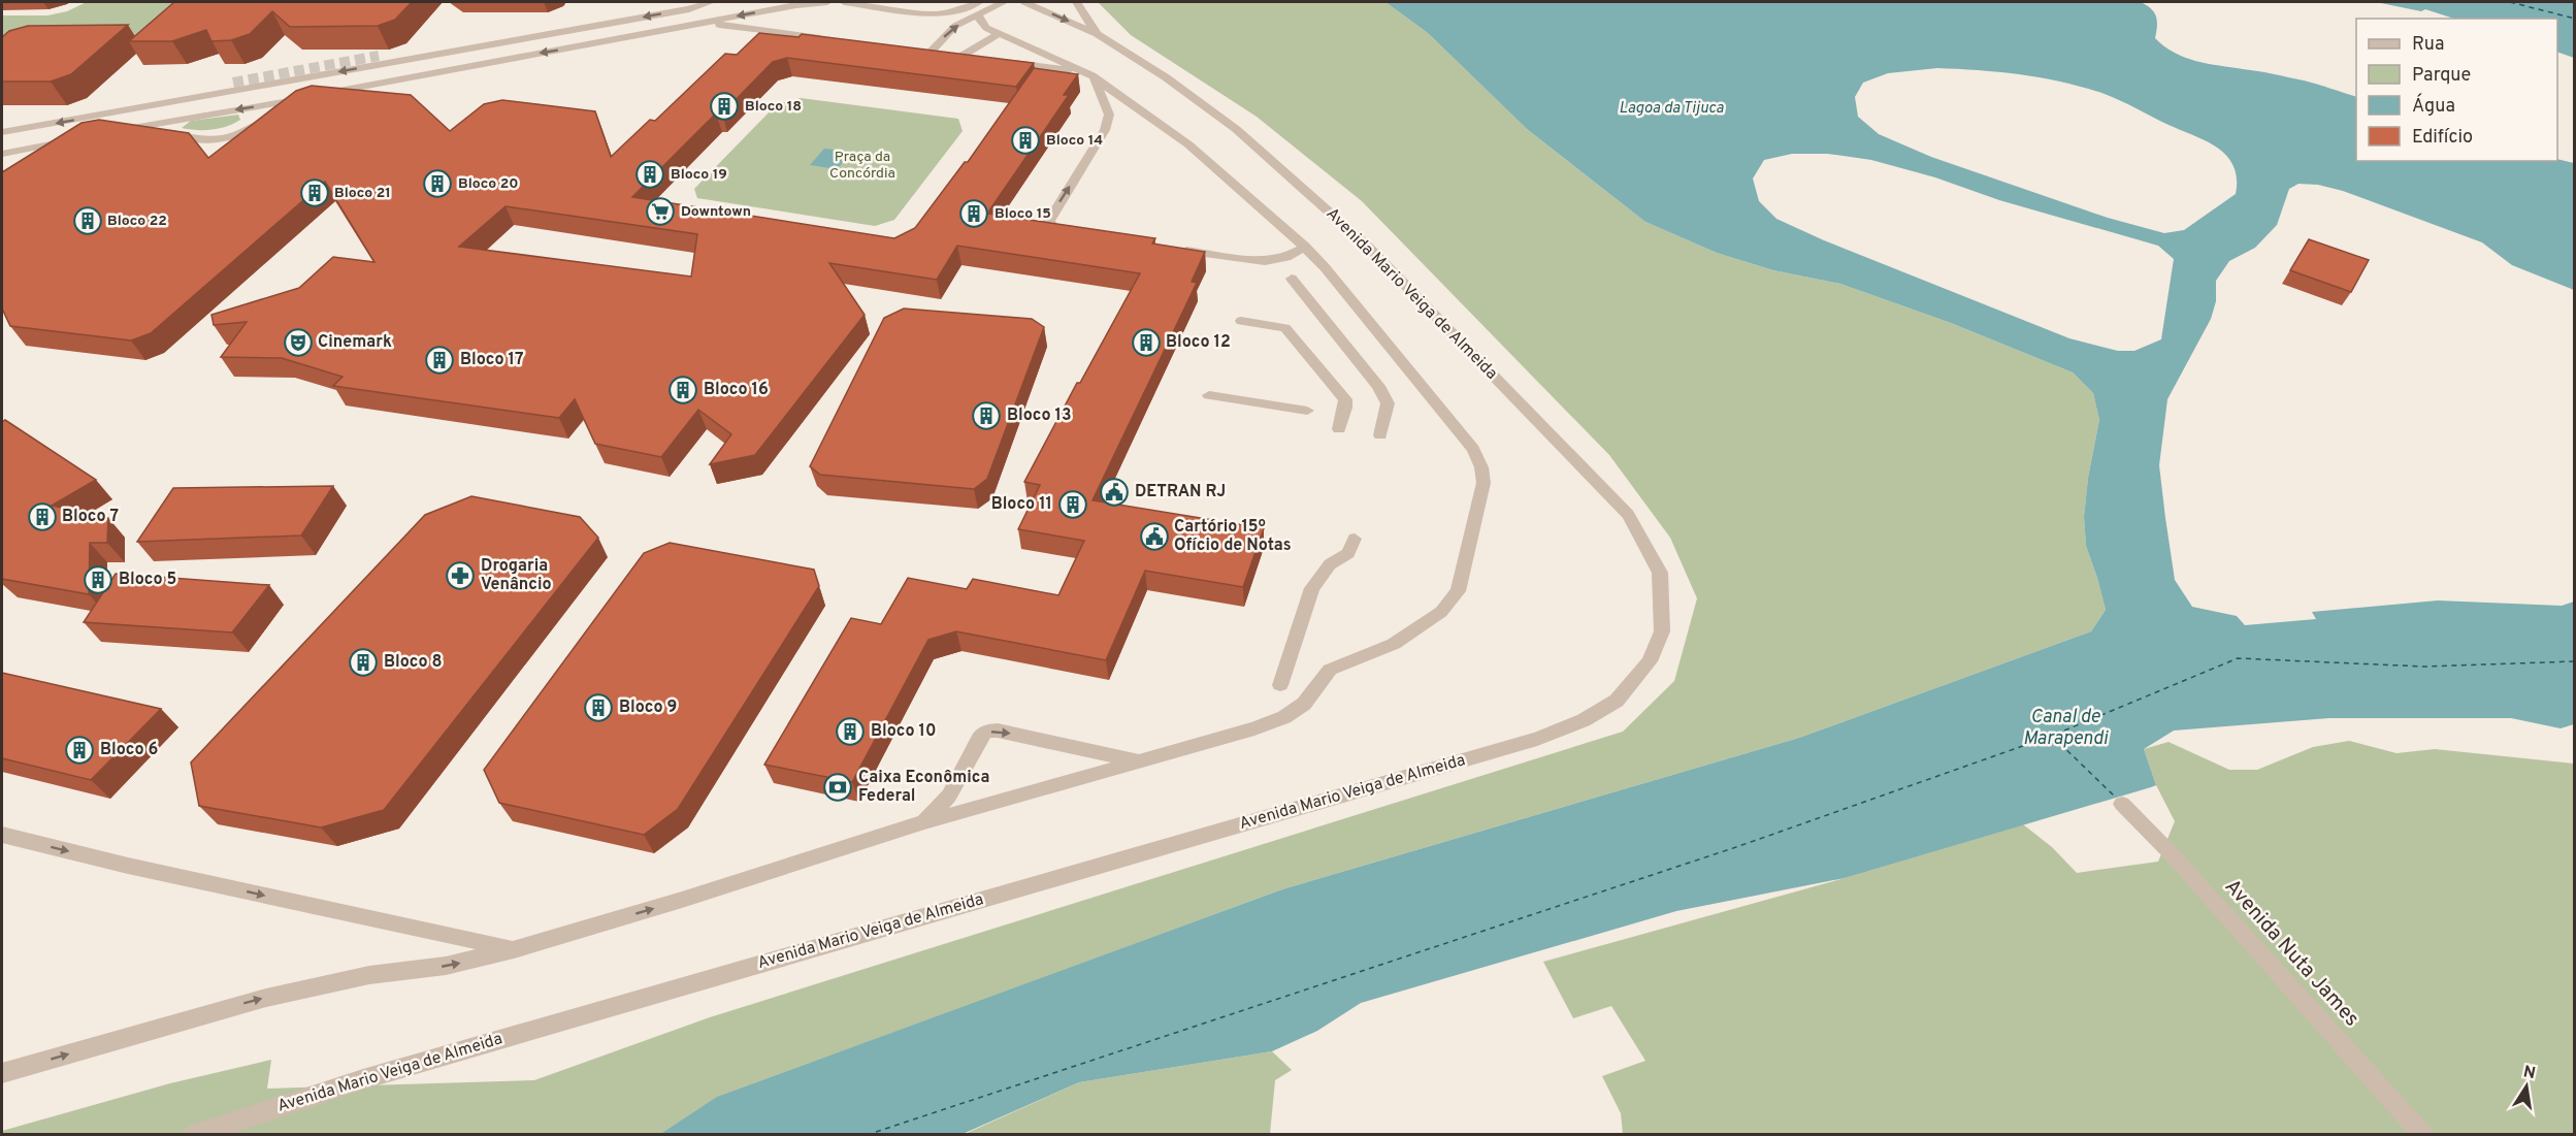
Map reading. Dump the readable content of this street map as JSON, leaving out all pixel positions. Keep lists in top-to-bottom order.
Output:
{
  "streets": {
    "street": ["Avenida Mario Veiga de Almeida", "Avenida Nuta James"]
  },
  "water": ["Lagoa da Tijuca", "Canal de Marapendi"],
  "parks": ["Praça da Concórdia"],
  "places": {
    "building": [
      "Bloco 18",
      "Bloco 14",
      "Bloco 19",
      "Bloco 20",
      "Bloco 21",
      "Bloco 15",
      "Bloco 22",
      "Bloco 12",
      "Bloco 17",
      "Bloco 16",
      "Bloco 13",
      "Bloco 11",
      "Bloco 7",
      "Bloco 5",
      "Bloco 8",
      "Bloco 9",
      "Bloco 10",
      "Bloco 6"
    ],
    "supermarket": ["Downtown"],
    "theatre": ["Cinemark"],
    "public building": ["DETRAN RJ", "Cartório 15º Ofício de Notas"],
    "pharmacy": ["Drogaria Venâncio"],
    "bank": ["Caixa Econômica Federal"]
  },
  "legend": [
    "Rua",
    "Parque",
    "Água",
    "Edifício"
  ],
  "north": "top"
}
